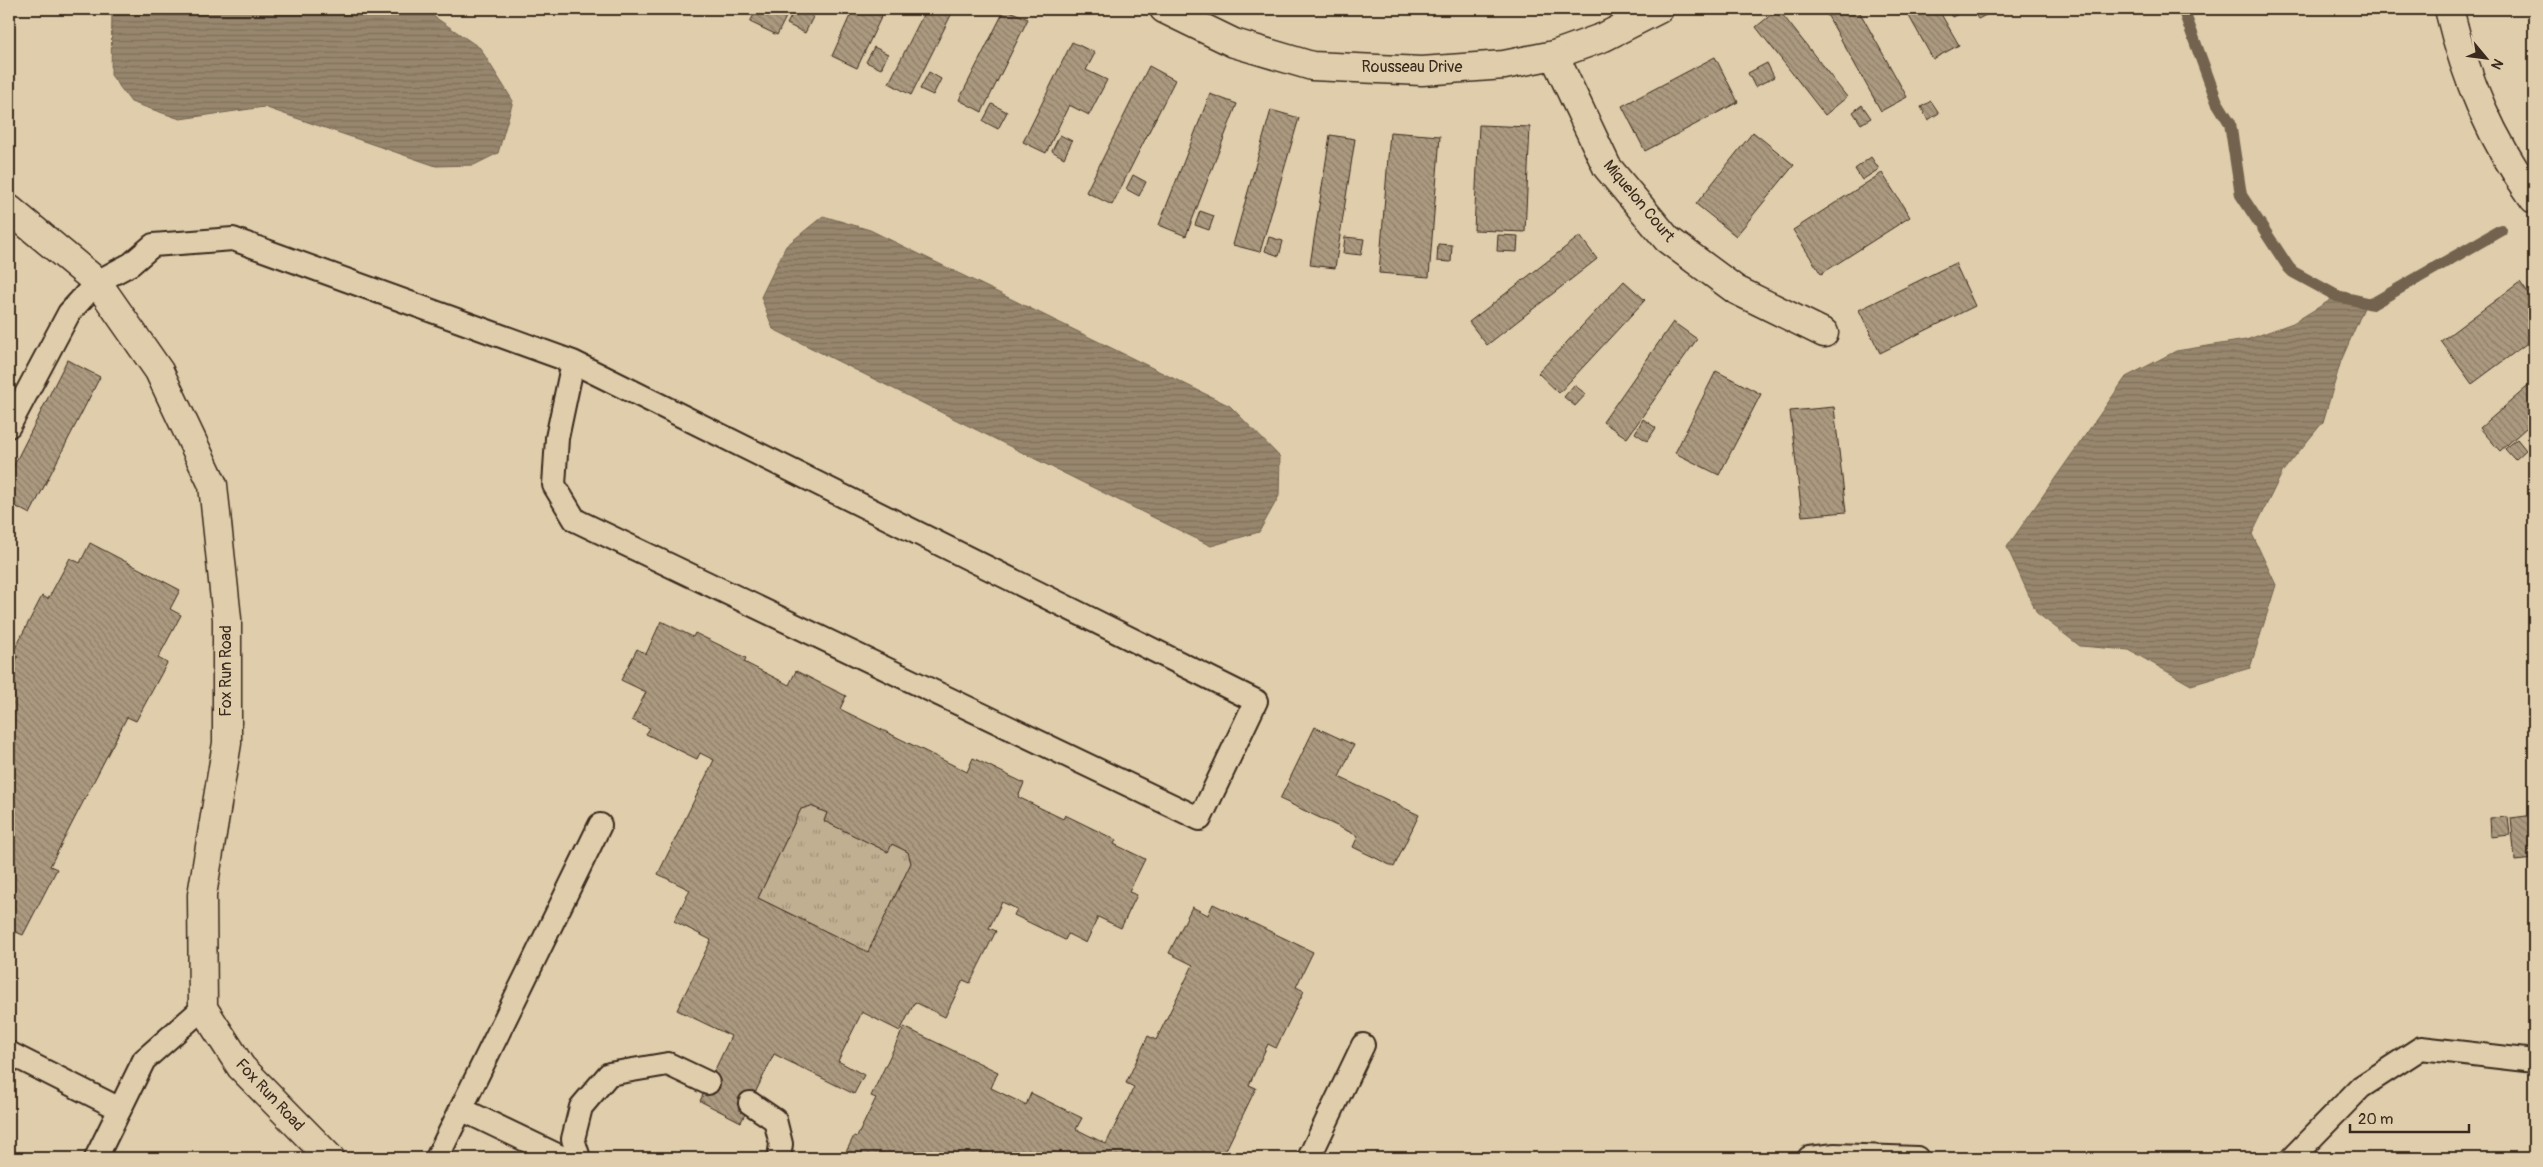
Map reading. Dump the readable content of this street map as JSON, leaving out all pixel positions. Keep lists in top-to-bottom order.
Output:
{
  "streets": {
    "street": ["Rousseau Drive", "Miquelon Court", "Fox Run Road"]
  },
  "crossings": [
    ["Rousseau Drive", "Miquelon Court"]
  ],
  "scale_bar": "20 m",
  "north": "bottom right"
}
